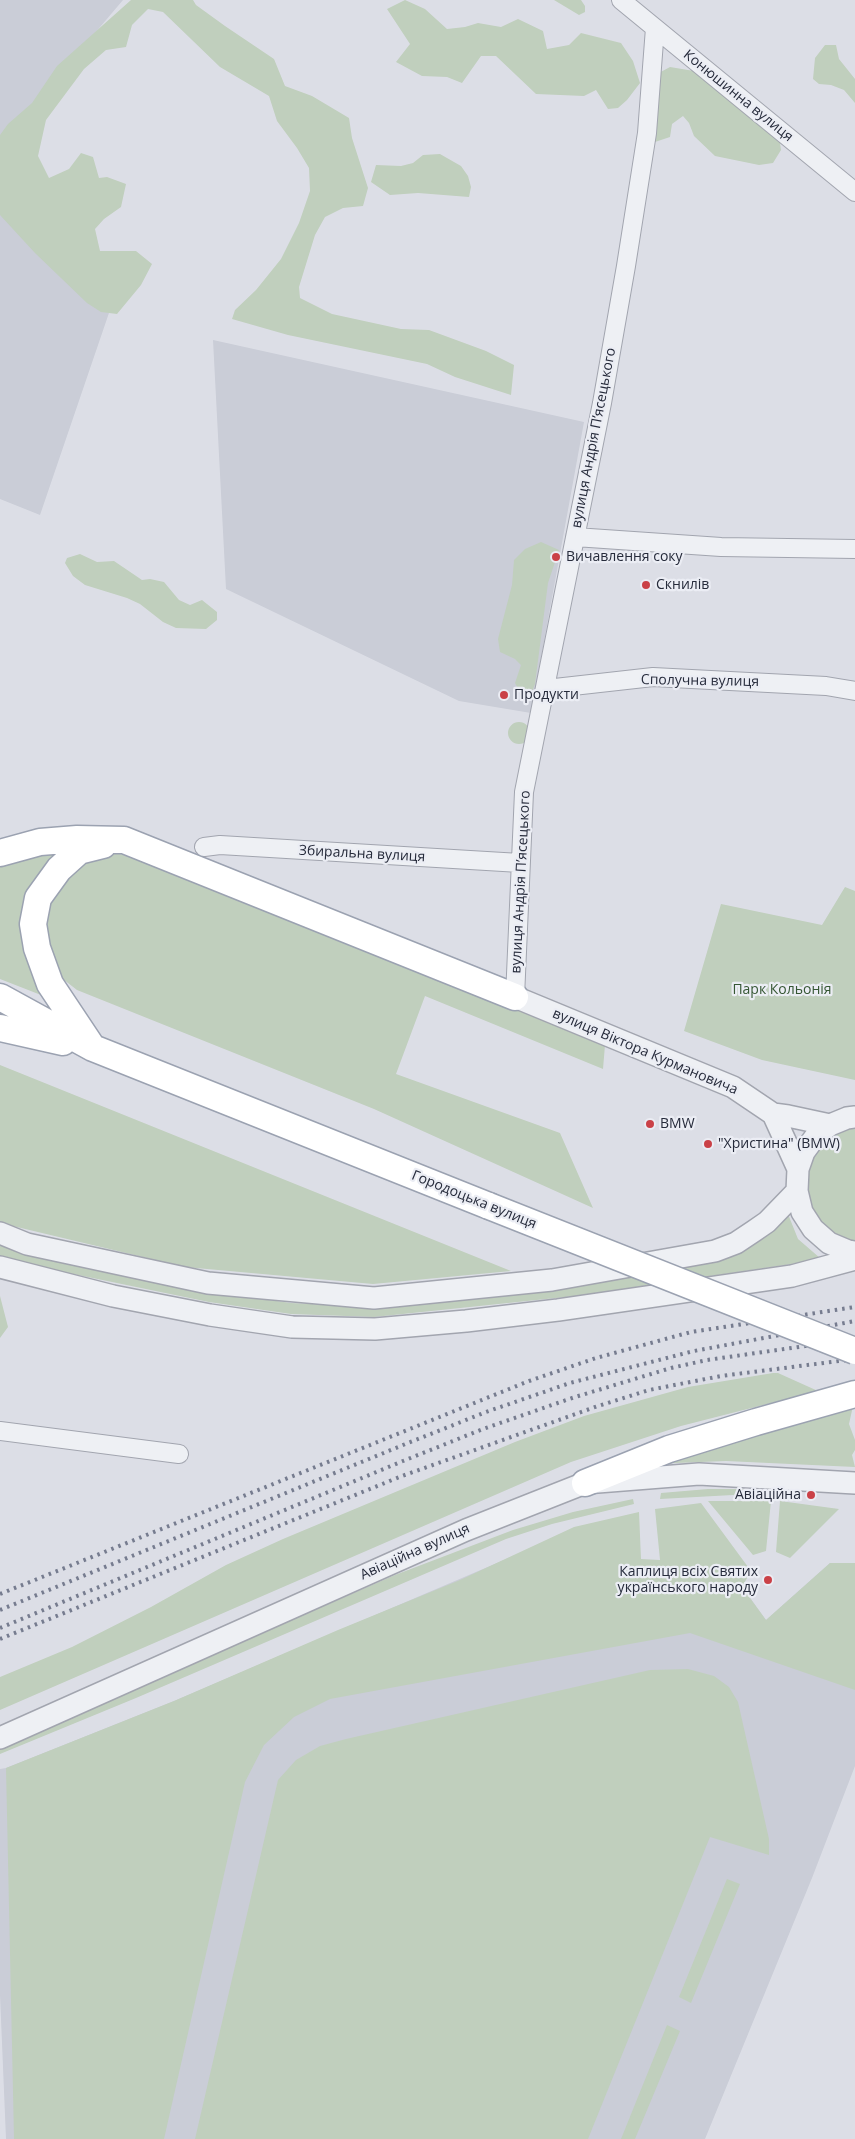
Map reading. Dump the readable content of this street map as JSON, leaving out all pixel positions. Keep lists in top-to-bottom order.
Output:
{
  "streets": {
    "main road": ["Городоцька вулиця"],
    "street": [
      "Конюшинна вулиця",
      "вулиця Андрія Пʼясецького",
      "Сполучна вулиця",
      "Збиральна вулиця",
      "вулиця Віктора Курмановича",
      "Авіаційна вулиця"
    ]
  },
  "crossings": [
    ["Конюшинна вулиця", "вулиця Андрія Пʼясецького"],
    ["вулиця Андрія Пʼясецького", "Сполучна вулиця"],
    ["вулиця Андрія Пʼясецького", "Збиральна вулиця"],
    ["вулиця Андрія Пʼясецького", "вулиця Віктора Курмановича"]
  ],
  "parks": ["Парк Кольонія"],
  "places": [
    "Вичавлення соку",
    "Скнилів",
    "Продукти",
    "BMW",
    "\"Христина\" (BMW)",
    "Авіаційна",
    "Каплиця всіх Святих українського народу"
  ]
}
